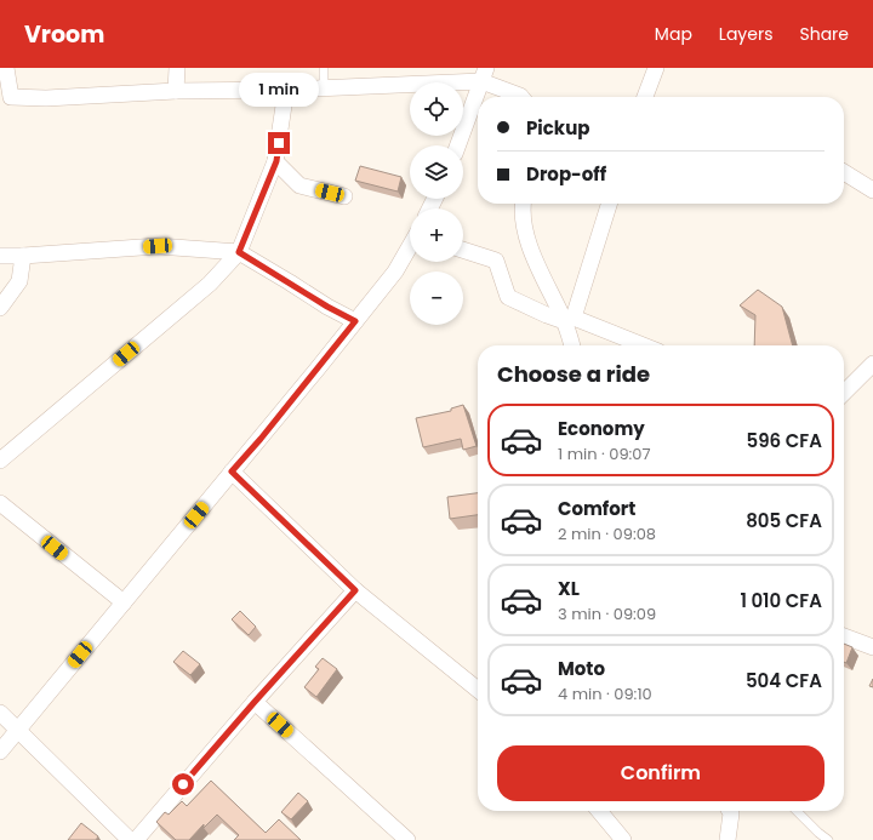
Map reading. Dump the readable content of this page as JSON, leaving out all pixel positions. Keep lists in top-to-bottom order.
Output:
{
  "page": {
    "header": "Vroom",
    "nav": ["Map", "Layers", "Share"],
    "bubble": "1 min",
    "map_buttons": ["+", "−"],
    "banner": ["Pickup", "Drop-off"],
    "heading": "Choose a ride",
    "list": [
      {
        "name": "Economy",
        "note": "1 min · 09:07",
        "value": "596 CFA"
      },
      {
        "name": "Comfort",
        "note": "2 min · 09:08",
        "value": "805 CFA"
      },
      {
        "name": "XL",
        "note": "3 min · 09:09",
        "value": "1 010 CFA"
      },
      {
        "name": "Moto",
        "note": "4 min · 09:10",
        "value": "504 CFA"
      }
    ],
    "buttons": "Confirm"
  }
}
